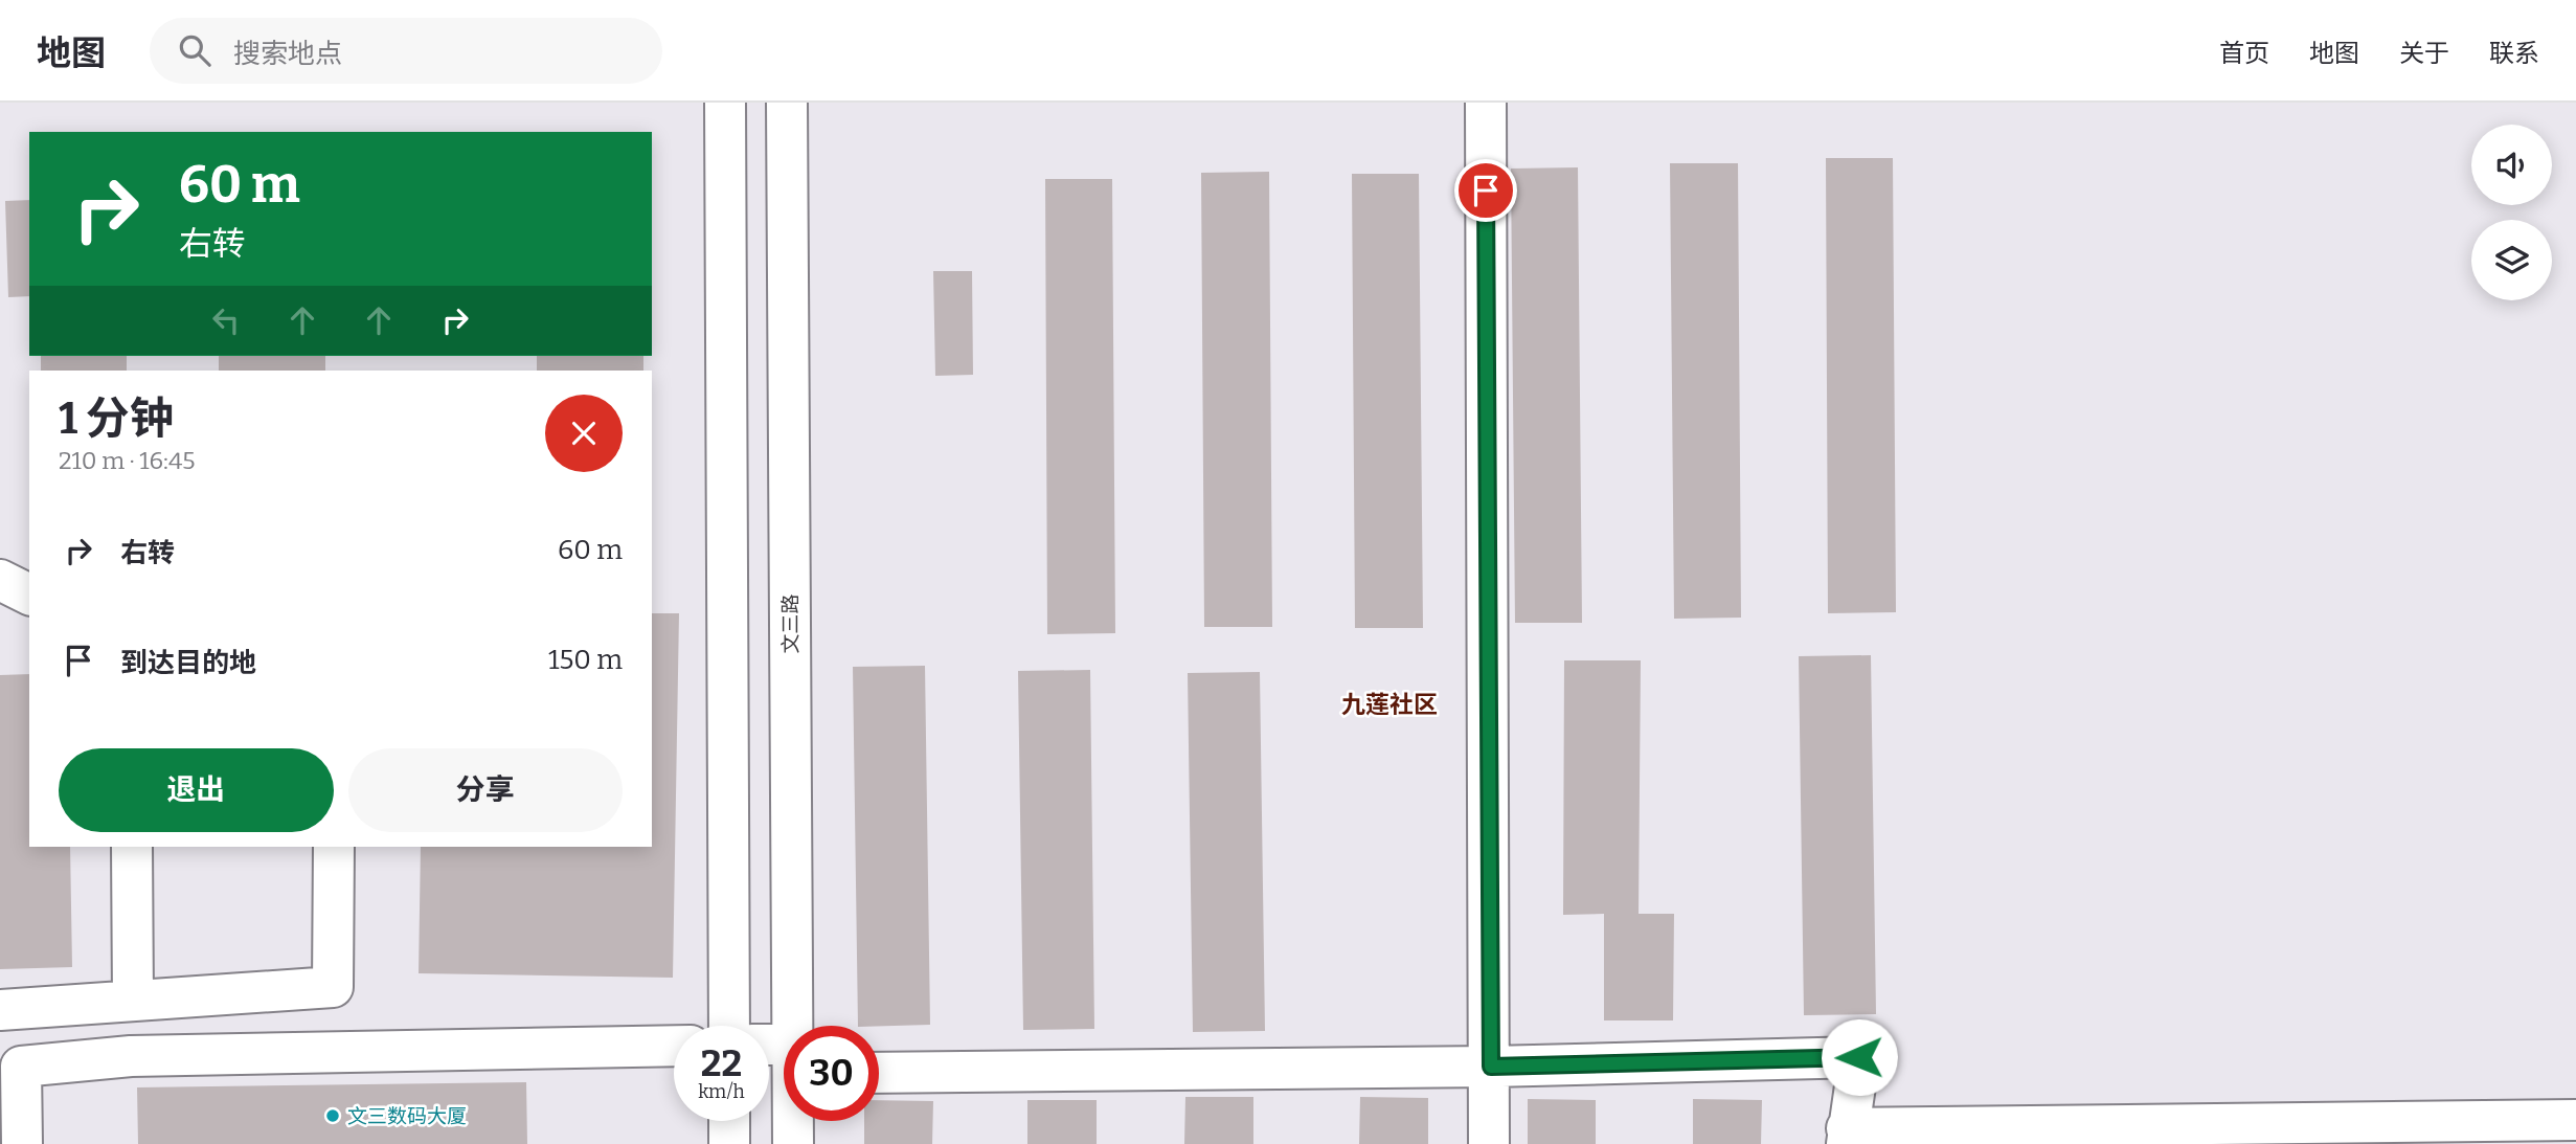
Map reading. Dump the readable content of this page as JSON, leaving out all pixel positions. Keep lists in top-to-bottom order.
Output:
{
  "streets": {
    "street": ["文三路"]
  },
  "districts": ["九莲社区"],
  "places": ["文三数码大厦"],
  "page": {
    "header": "地图",
    "search": "搜索地点",
    "nav": [
      "首页",
      "地图",
      "关于",
      "联系"
    ],
    "turn": ["60 m", "右转"],
    "heading": ["1 分钟", "210 m · 16:45"],
    "list": [
      {
        "name": "右转",
        "value": "60 m"
      },
      {
        "name": "到达目的地",
        "value": "150 m"
      }
    ],
    "buttons": ["退出", "分享"],
    "speed": "22 km/h",
    "limit": "30"
  }
}
